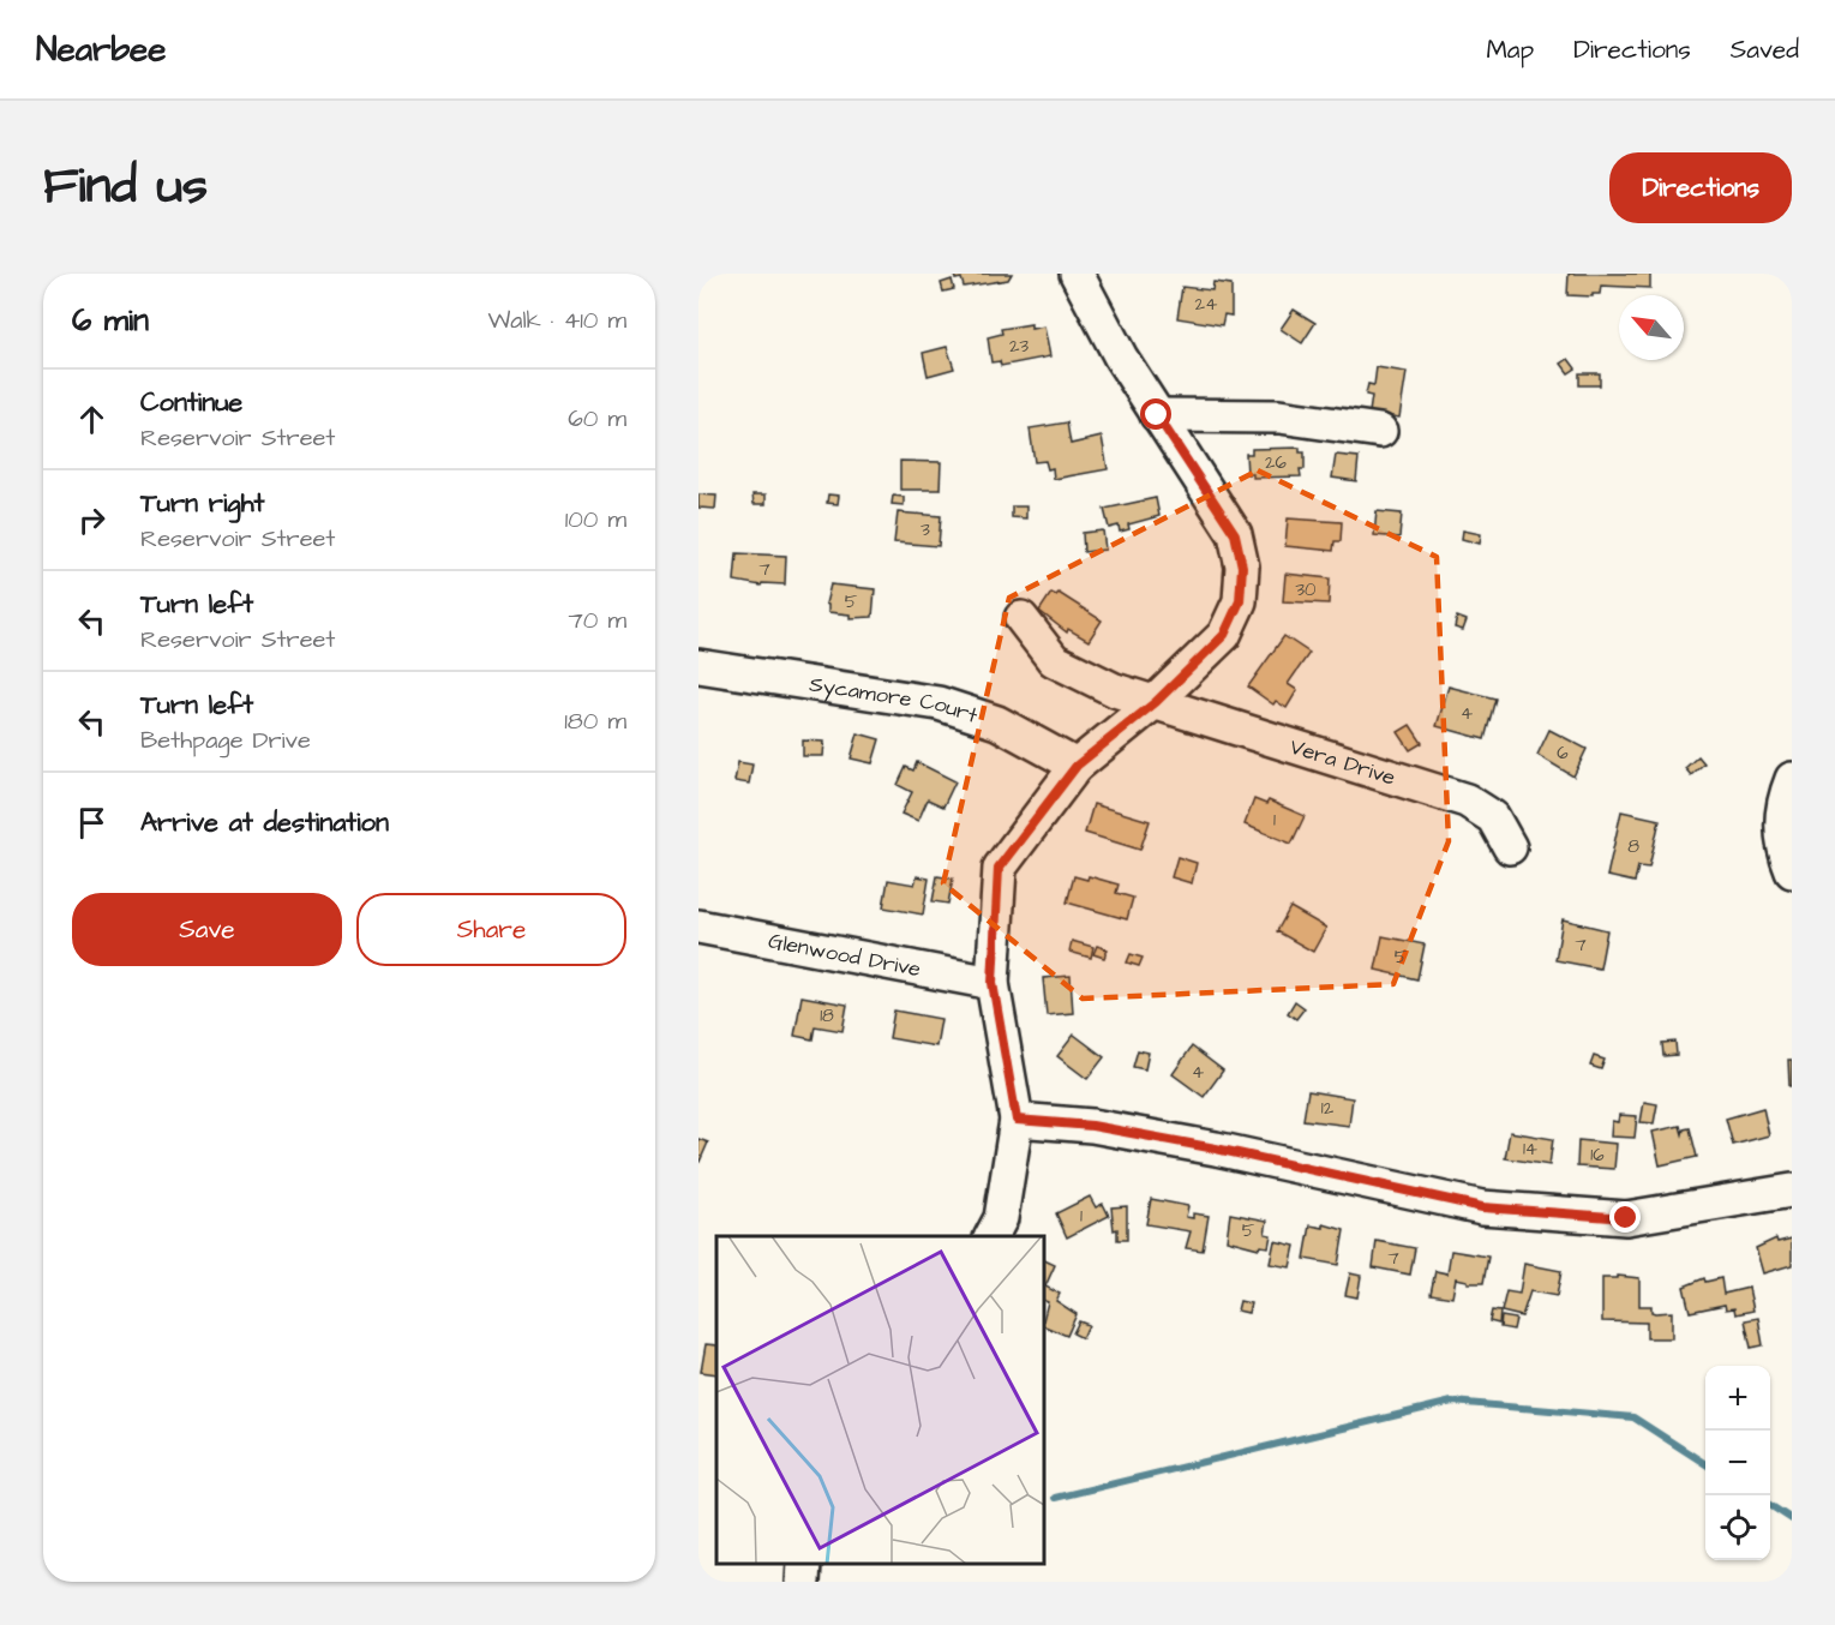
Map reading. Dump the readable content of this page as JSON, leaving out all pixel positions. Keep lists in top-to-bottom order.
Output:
{
  "streets": {
    "street": ["Sycamore Court", "Vera Drive", "Glenwood Drive"]
  },
  "house_numbers": [
    "24",
    "23",
    "26",
    "3",
    "7",
    "30",
    "5",
    "4",
    "6",
    "1",
    "8",
    "7",
    "5",
    "18",
    "4",
    "12",
    "14",
    "16",
    "1",
    "5",
    "7"
  ],
  "north": "top left",
  "page": {
    "header": "Nearbee",
    "nav": ["Map", "Directions", "Saved"],
    "title": "Find us",
    "buttons": [
      "Directions",
      ["Save", "Share"]
    ],
    "heading": ["6 min", "Walk · 410 m"],
    "list": [
      ["Continue", "Reservoir Street", "60 m"],
      ["Turn right", "Reservoir Street", "100 m"],
      ["Turn left", "Reservoir Street", "70 m"],
      ["Turn left", "Bethpage Drive", "180 m"],
      "Arrive at destination"
    ],
    "map_buttons": ["+", "−"]
  }
}
